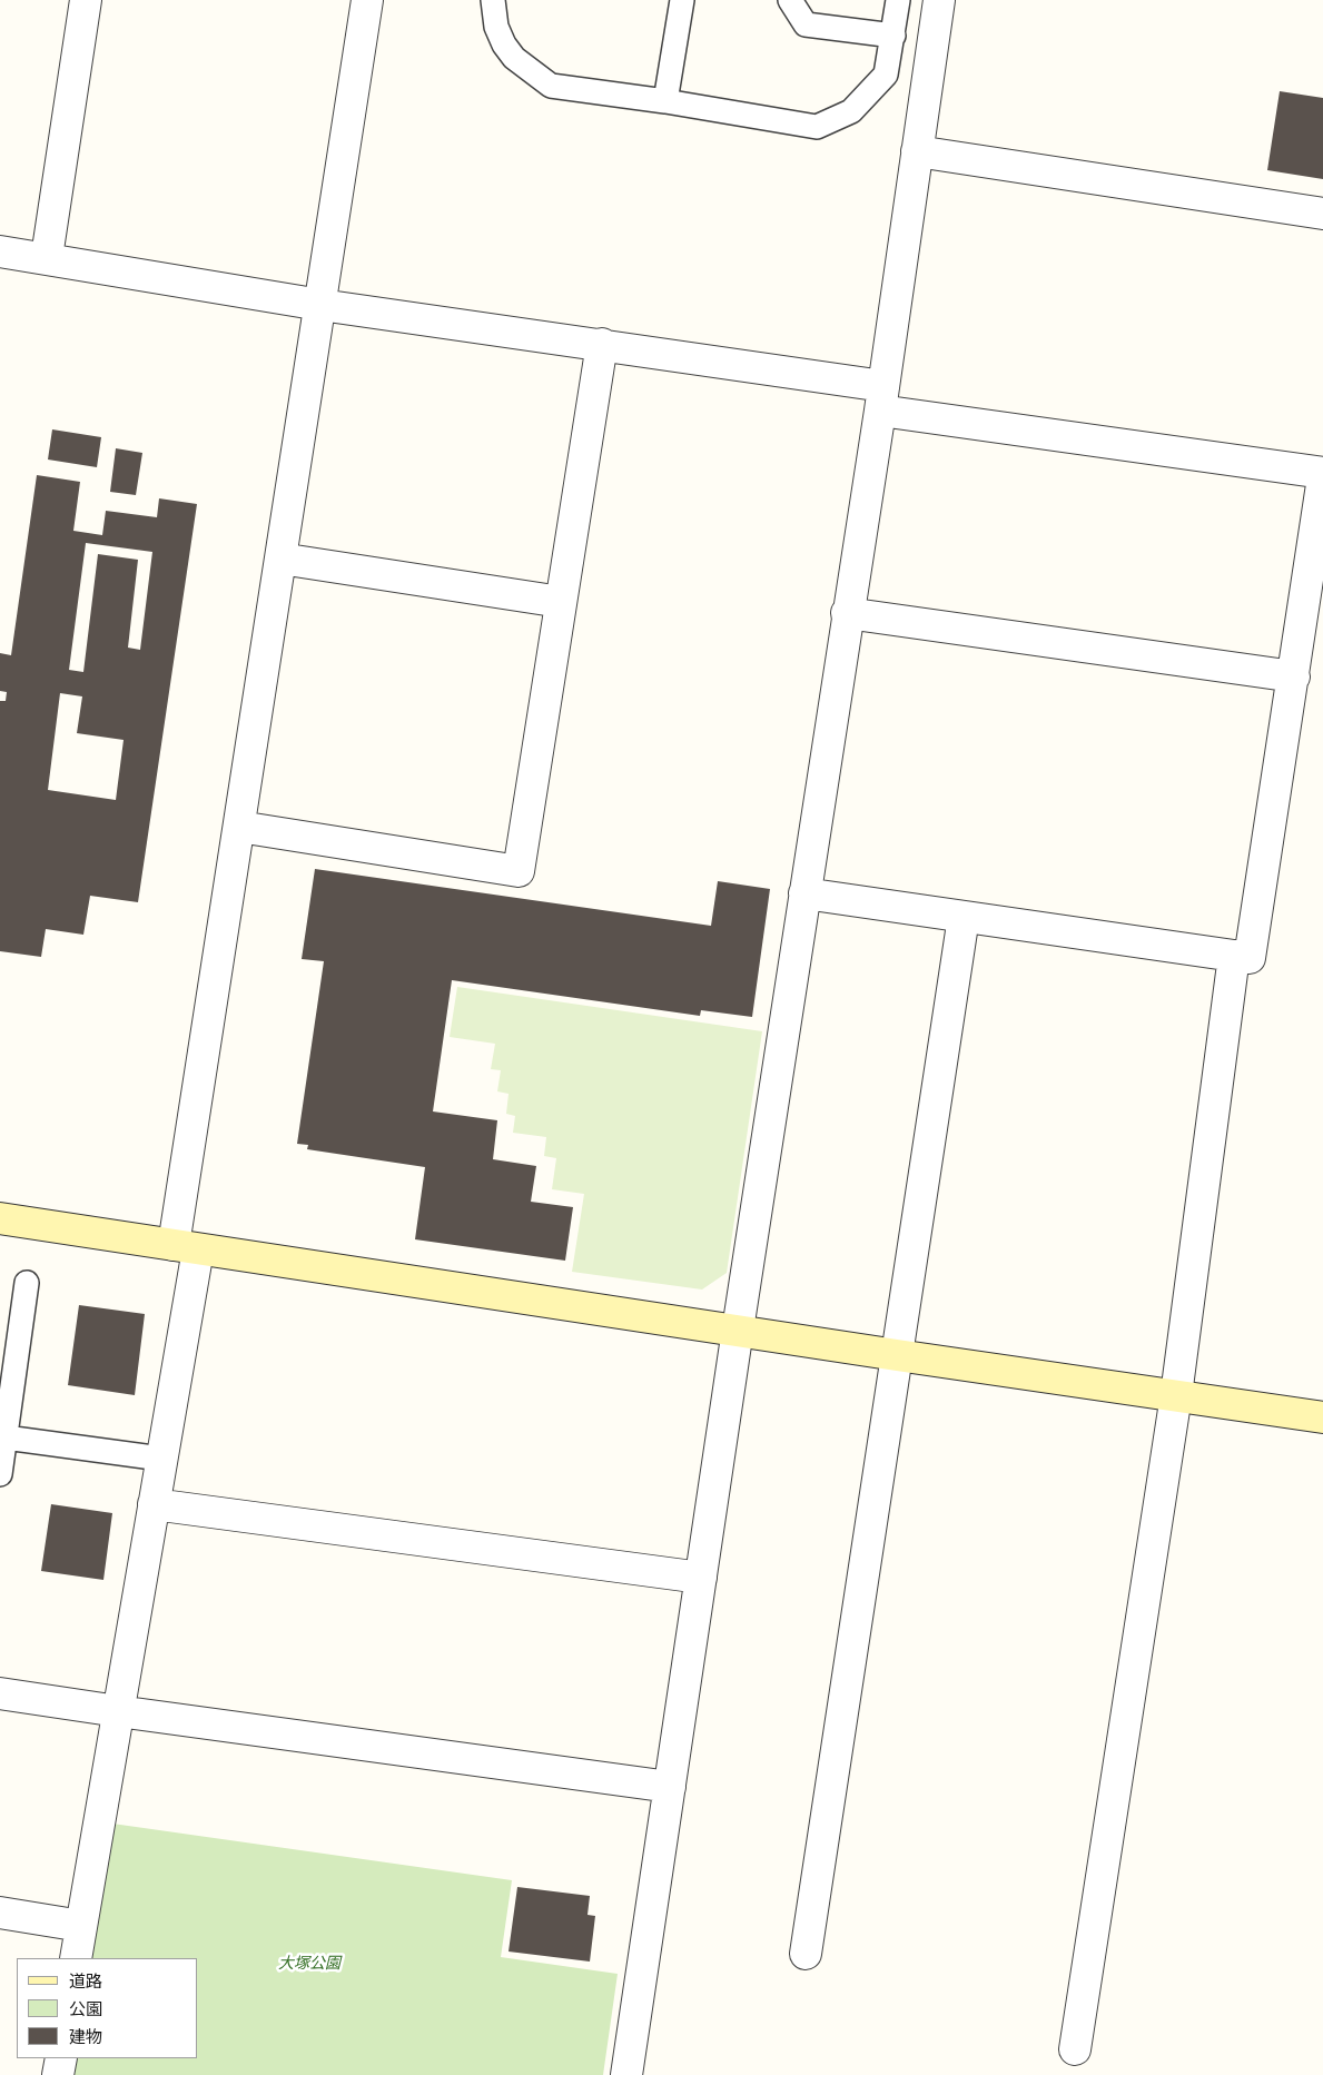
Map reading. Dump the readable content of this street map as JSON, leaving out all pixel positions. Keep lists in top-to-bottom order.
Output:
{
  "parks": ["大塚公園"],
  "legend": ["道路", "公園", "建物"]
}
